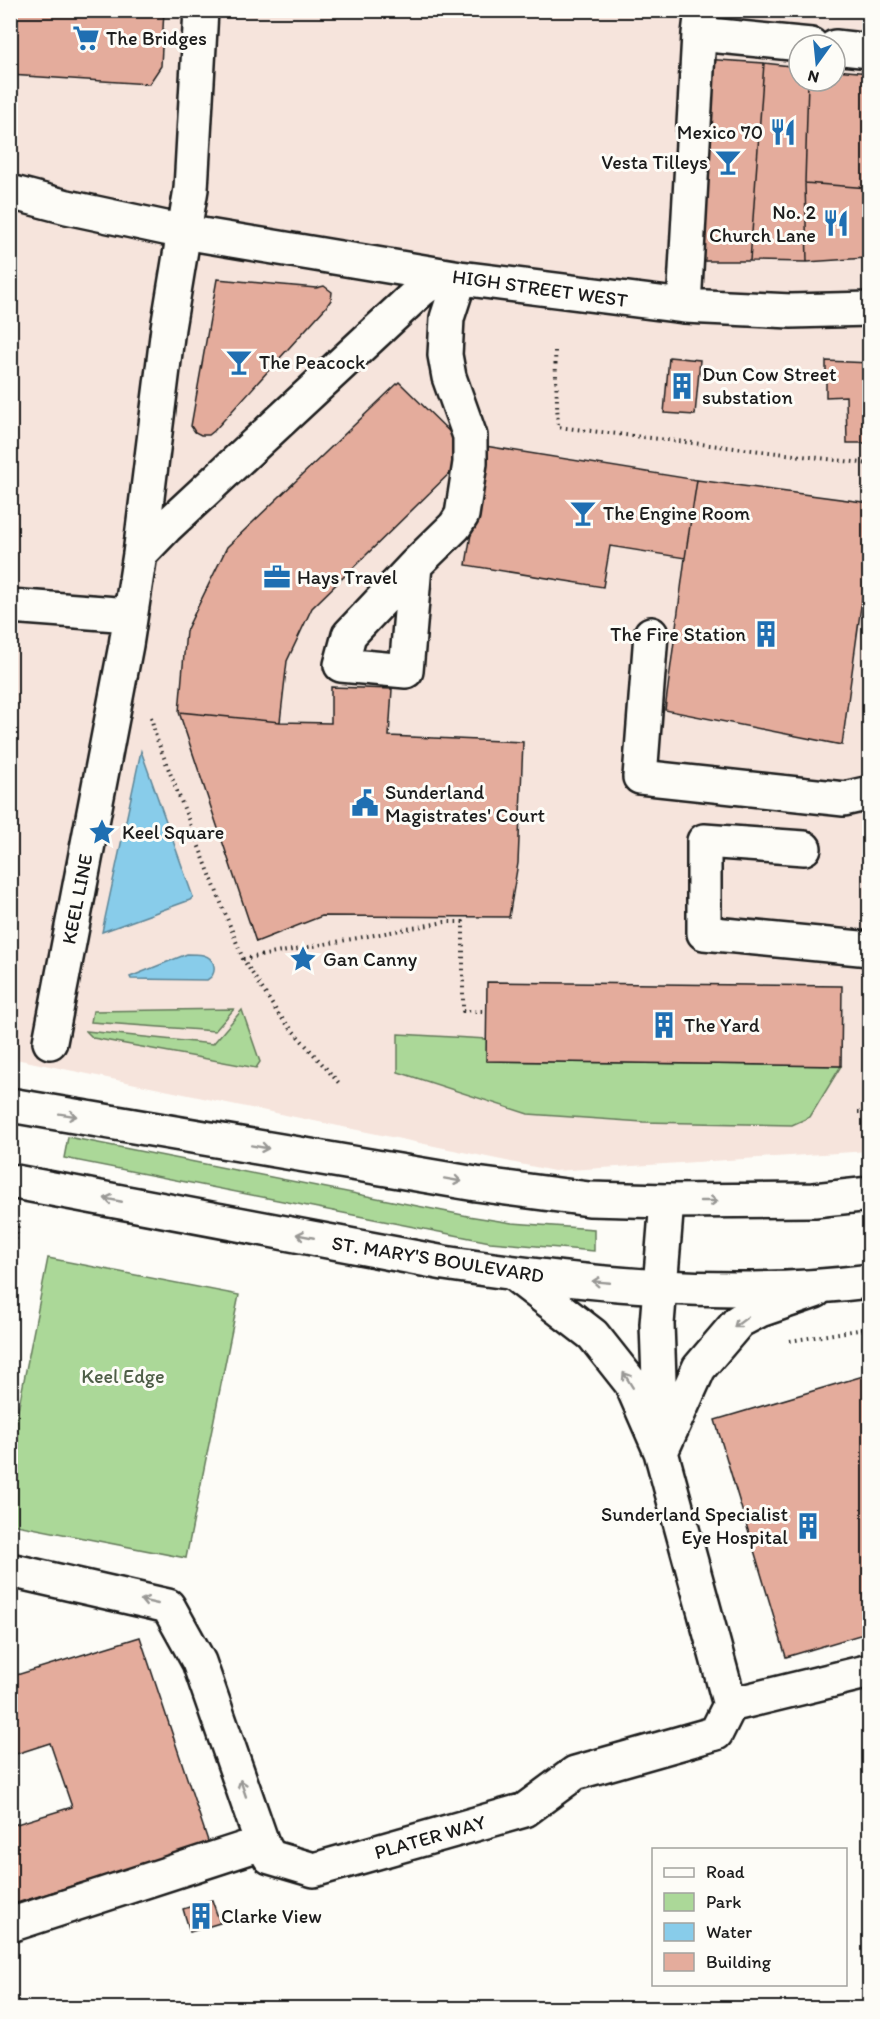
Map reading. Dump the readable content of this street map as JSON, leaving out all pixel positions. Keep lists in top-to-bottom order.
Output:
{
  "streets": {
    "main road": [
      "HIGH STREET WEST",
      "KEEL LINE",
      "ST. MARY'S BOULEVARD",
      "PLATER WAY"
    ]
  },
  "crossings": [
    ["HIGH STREET WEST", "KEEL LINE"]
  ],
  "parks": ["Keel Edge"],
  "places": {
    "supermarket": ["The Bridges"],
    "restaurant": ["Mexico 70", "No. 2 Church Lane"],
    "bar": ["Vesta Tilleys", "The Peacock", "The Engine Room"],
    "building": [
      "Dun Cow Street substation",
      "The Fire Station",
      "The Yard",
      "Sunderland Specialist Eye Hospital",
      "Clarke View"
    ],
    "office": ["Hays Travel"],
    "public building": ["Sunderland Magistrates' Court"],
    "place": ["Keel Square", "Gan Canny"]
  },
  "legend": [
    "Road",
    "Park",
    "Water",
    "Building"
  ],
  "north": "bottom"
}
